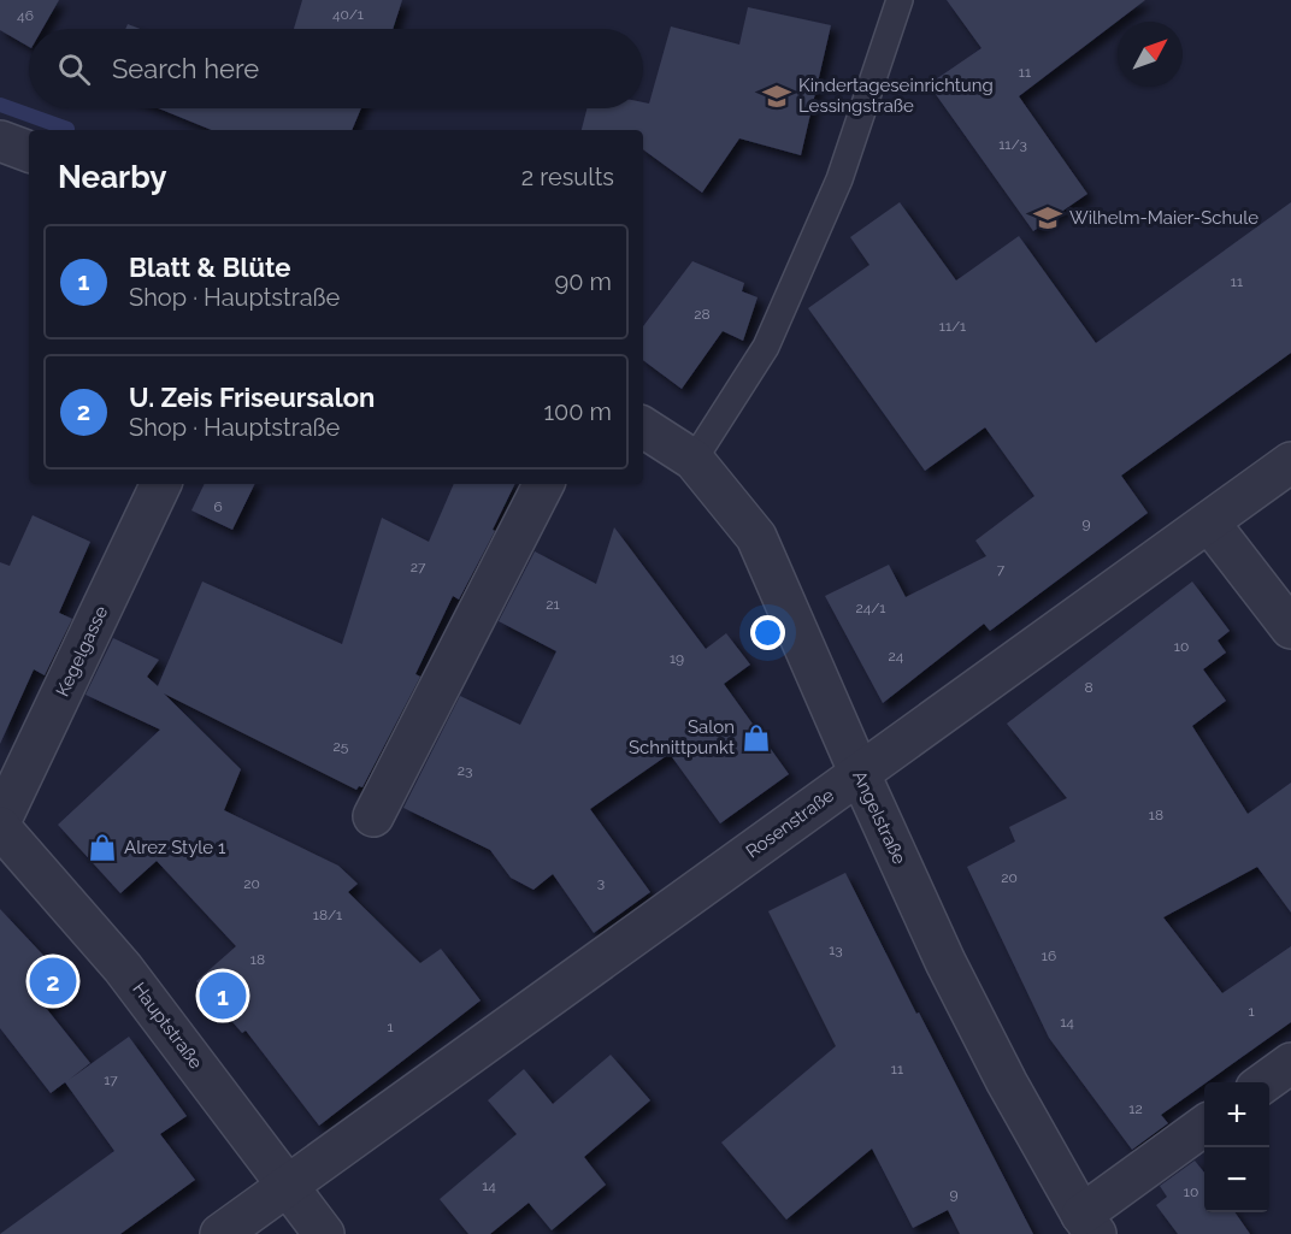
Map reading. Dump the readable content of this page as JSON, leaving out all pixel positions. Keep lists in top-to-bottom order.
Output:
{
  "streets": {
    "street": [
      "Kegelgasse",
      "Angelstraße",
      "Rosenstraße",
      "Hauptstraße"
    ]
  },
  "crossings": [
    ["Angelstraße", "Rosenstraße"],
    ["Rosenstraße", "Hauptstraße"]
  ],
  "places": {
    "school or university": ["Kindertageseinrichtung Lessingstraße", "Wilhelm-Maier-Schule"],
    "shop": ["Salon Schnittpunkt", "Alrez Style 1"]
  },
  "house_numbers": [
    "40/1",
    "46",
    "11",
    "11/3",
    "11",
    "28",
    "11/1",
    "6",
    "9",
    "27",
    "7",
    "21",
    "24/1",
    "10",
    "24",
    "19",
    "8",
    "25",
    "23",
    "18",
    "20",
    "3",
    "20",
    "18/1",
    "13",
    "16",
    "18",
    "1",
    "14",
    "1",
    "11",
    "17",
    "12",
    "14",
    "10",
    "9"
  ],
  "north": "top right",
  "page": {
    "search": "Search here",
    "heading": ["Nearby", "2 results"],
    "list": [
      {
        "mark": "1",
        "name": "Blatt & Blüte",
        "note": "Shop · Hauptstraße",
        "value": "90 m"
      },
      {
        "mark": "2",
        "name": "U. Zeis Friseursalon",
        "note": "Shop · Hauptstraße",
        "value": "100 m"
      }
    ],
    "pins": ["2", "1"],
    "map_buttons": ["+", "−"]
  }
}
